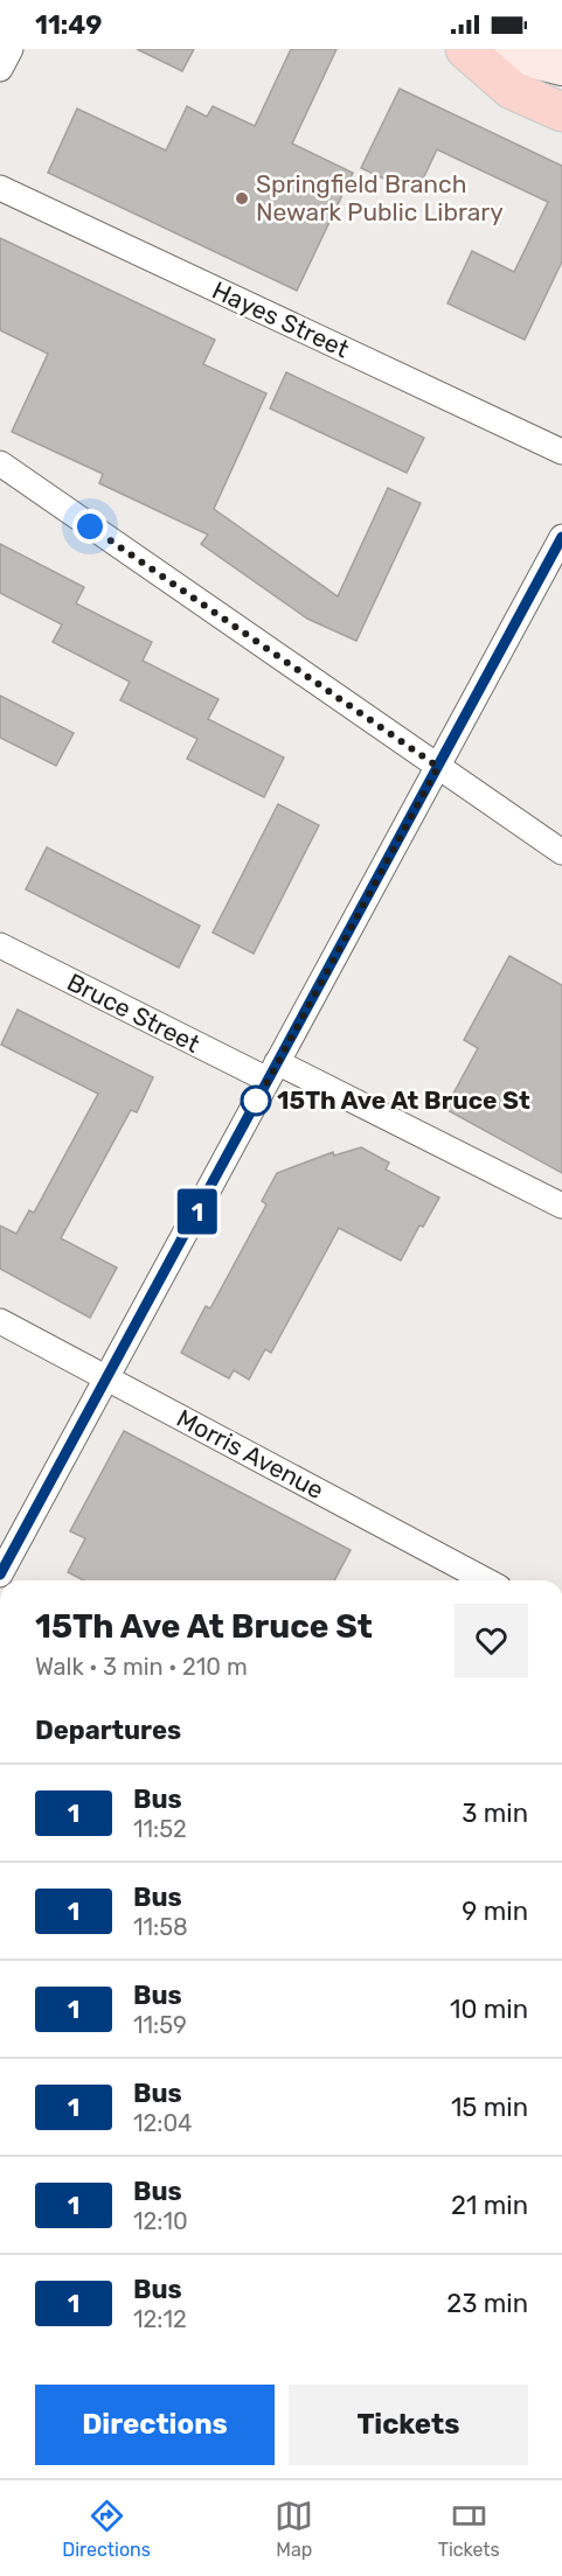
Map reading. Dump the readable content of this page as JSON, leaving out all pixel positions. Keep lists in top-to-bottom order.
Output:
{
  "streets": {
    "street": ["Hayes Street", "Bruce Street", "Morris Avenue"]
  },
  "places": ["Springfield Branch Newark Public Library", "15Th Ave At Bruce St"],
  "lines": ["bus line 1"],
  "page": {
    "status": "11:49",
    "on_map": "1",
    "heading": [
      ["15Th Ave At Bruce St", "Walk · 3 min · 210 m"],
      "Departures"
    ],
    "list": [
      {
        "mark": "1",
        "name": "Bus",
        "note": "11:52",
        "value": "3 min"
      },
      {
        "mark": "1",
        "name": "Bus",
        "note": "11:58",
        "value": "9 min"
      },
      {
        "mark": "1",
        "name": "Bus",
        "note": "11:59",
        "value": "10 min"
      },
      {
        "mark": "1",
        "name": "Bus",
        "note": "12:04",
        "value": "15 min"
      },
      {
        "mark": "1",
        "name": "Bus",
        "note": "12:10",
        "value": "21 min"
      },
      {
        "mark": "1",
        "name": "Bus",
        "note": "12:12",
        "value": "23 min"
      }
    ],
    "buttons": ["Directions", "Tickets"],
    "tabs": ["Directions", "Map", "Tickets"]
  }
}
